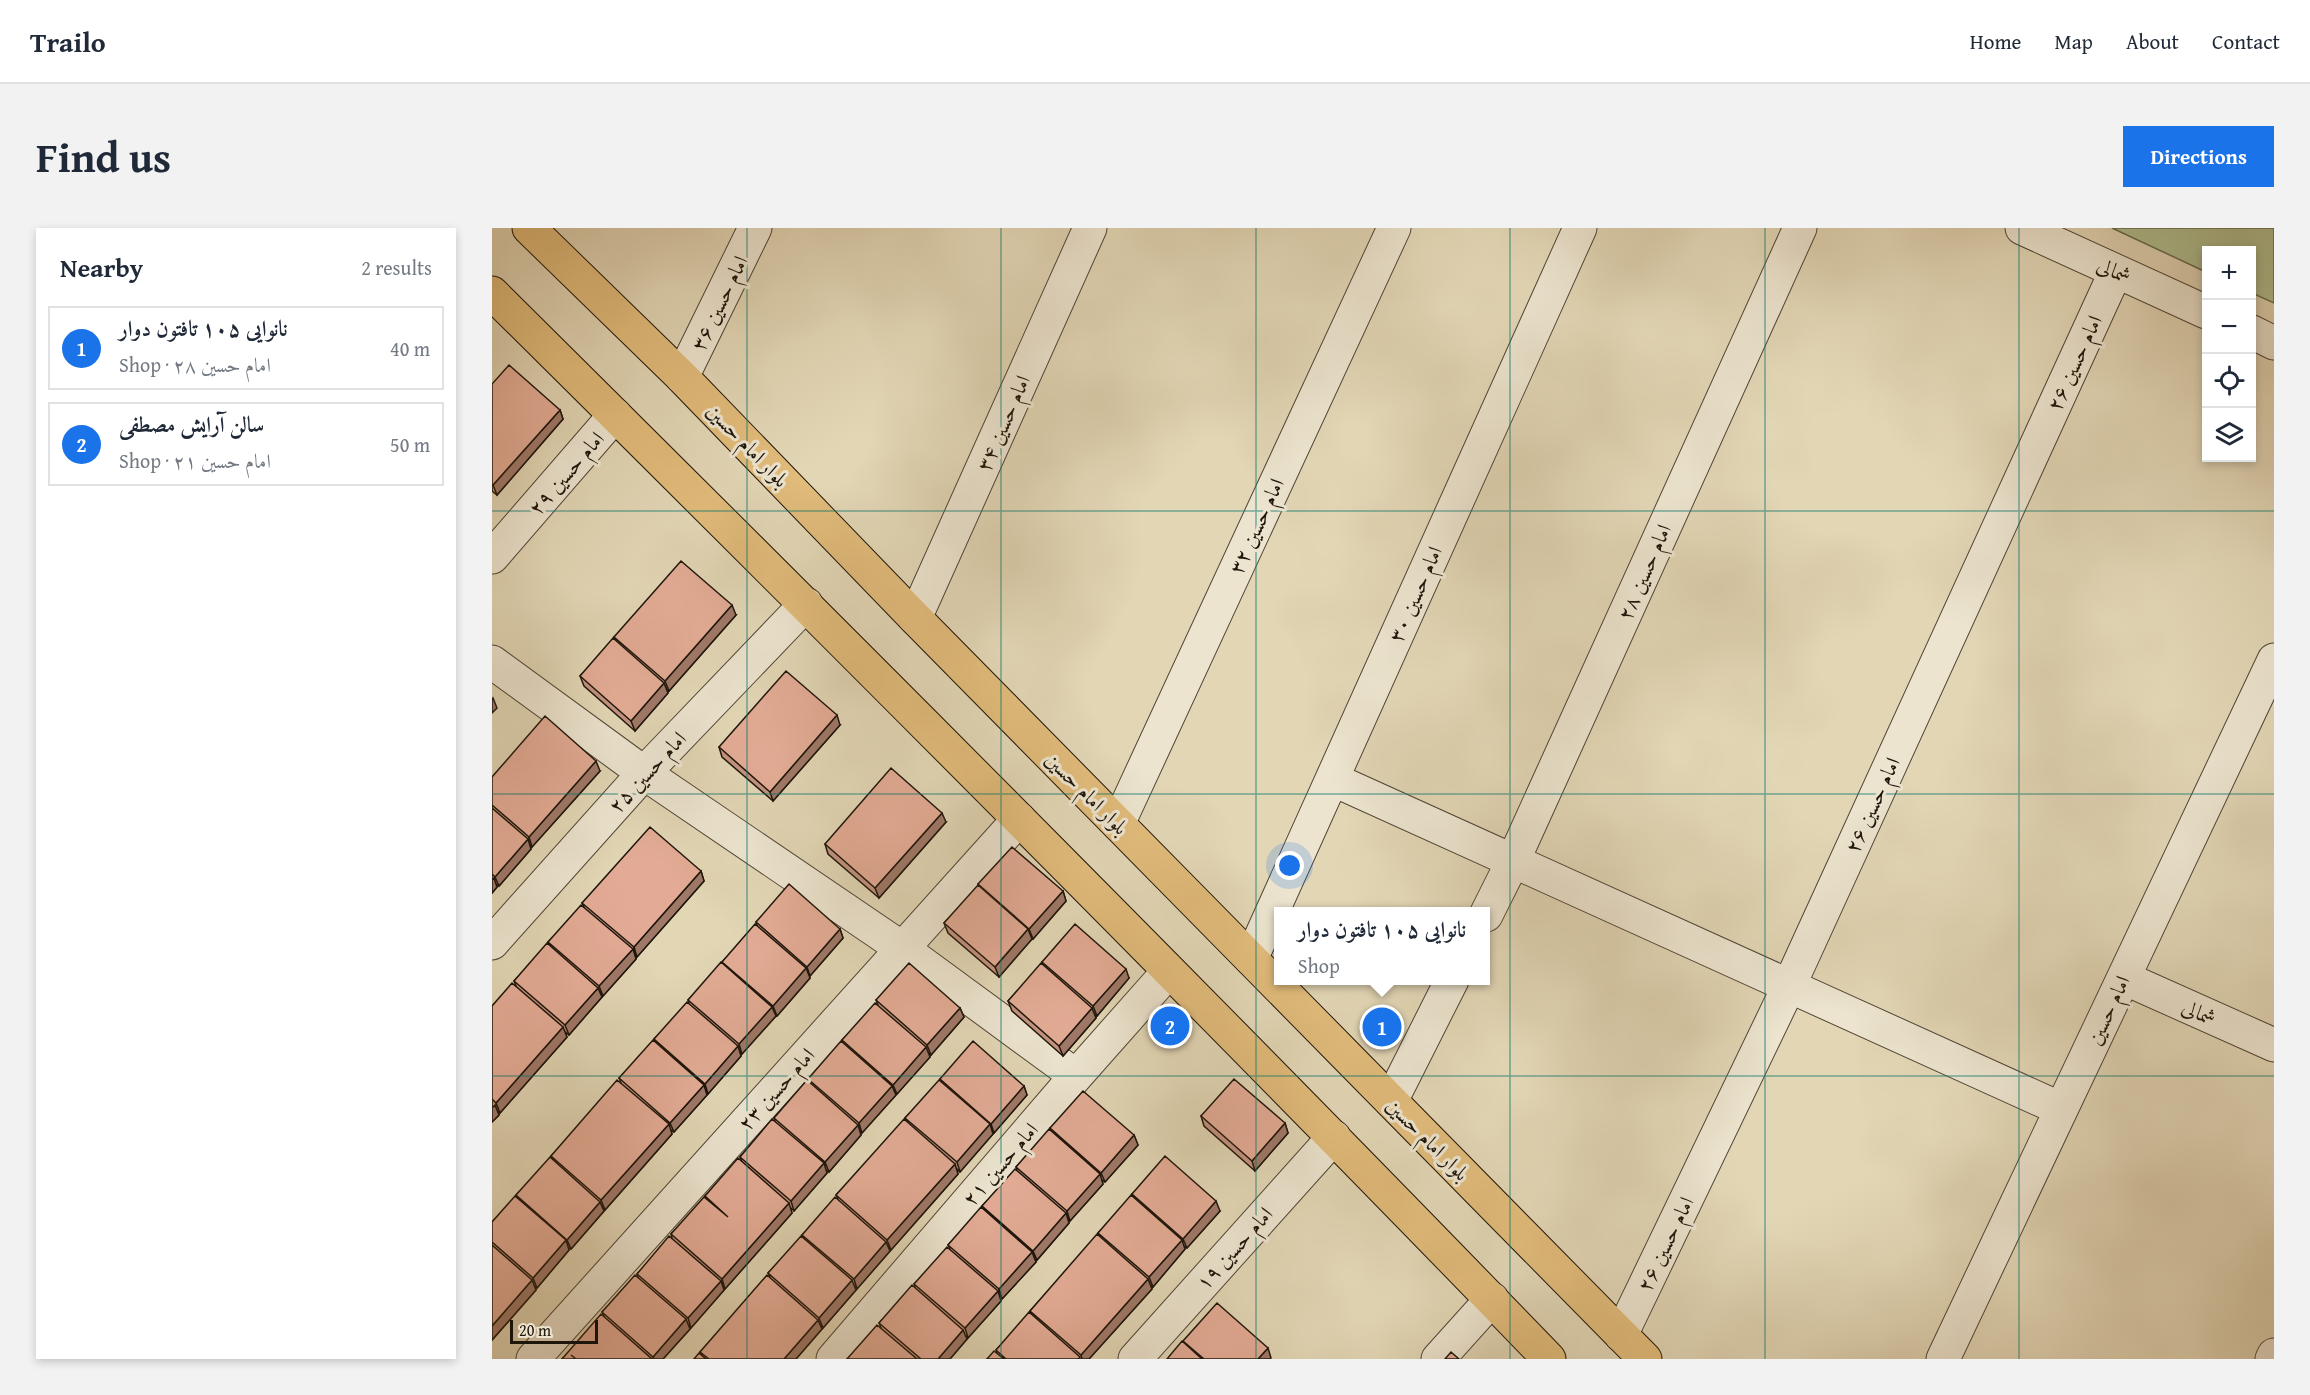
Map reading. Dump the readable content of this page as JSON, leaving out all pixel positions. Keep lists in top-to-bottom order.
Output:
{
  "streets": {
    "main road": ["بلوار امام حسین"],
    "street": [
      "شمالی",
      "امام حسین ۳۶",
      "امام حسین ۲۶",
      "امام حسین ۳۴",
      "امام حسین ۲۹",
      "امام حسین ۳۲",
      "امام حسین ۲۸",
      "امام حسین ۳۰",
      "امام حسین ۲۵",
      "امام حسین",
      "امام حسین ۲۳",
      "امام حسین ۲۱",
      "امام حسین ۱۹"
    ]
  },
  "crossings": [
    ["شمالی", "امام حسین ۲۶"],
    ["شمالی", "امام حسین"],
    ["امام حسین ۳۶", "بلوار امام حسین"],
    ["امام حسین ۲۶", "بلوار امام حسین"],
    ["امام حسین ۳۴", "بلوار امام حسین"],
    ["بلوار امام حسین", "امام حسین ۳۲"],
    ["بلوار امام حسین", "امام حسین ۳۰"]
  ],
  "scale_bar": "20 m",
  "page": {
    "header": "Trailo",
    "nav": [
      "Home",
      "Map",
      "About",
      "Contact"
    ],
    "title": "Find us",
    "buttons": "Directions",
    "heading": ["Nearby", "2 results"],
    "map_buttons": ["+", "−"],
    "list": [
      {
        "mark": "1",
        "name": "نانوایی ۱۰۵ تافتون دوار",
        "note": "Shop · امام حسین ۲۸",
        "value": "40 m"
      },
      {
        "mark": "2",
        "name": "سالن آرایش مصطفی",
        "note": "Shop · امام حسین ۲۱",
        "value": "50 m"
      }
    ],
    "popup": ["نانوایی ۱۰۵ تافتون دوار", "Shop"],
    "pins": ["2", "1"],
    "scale": "20 m"
  }
}
